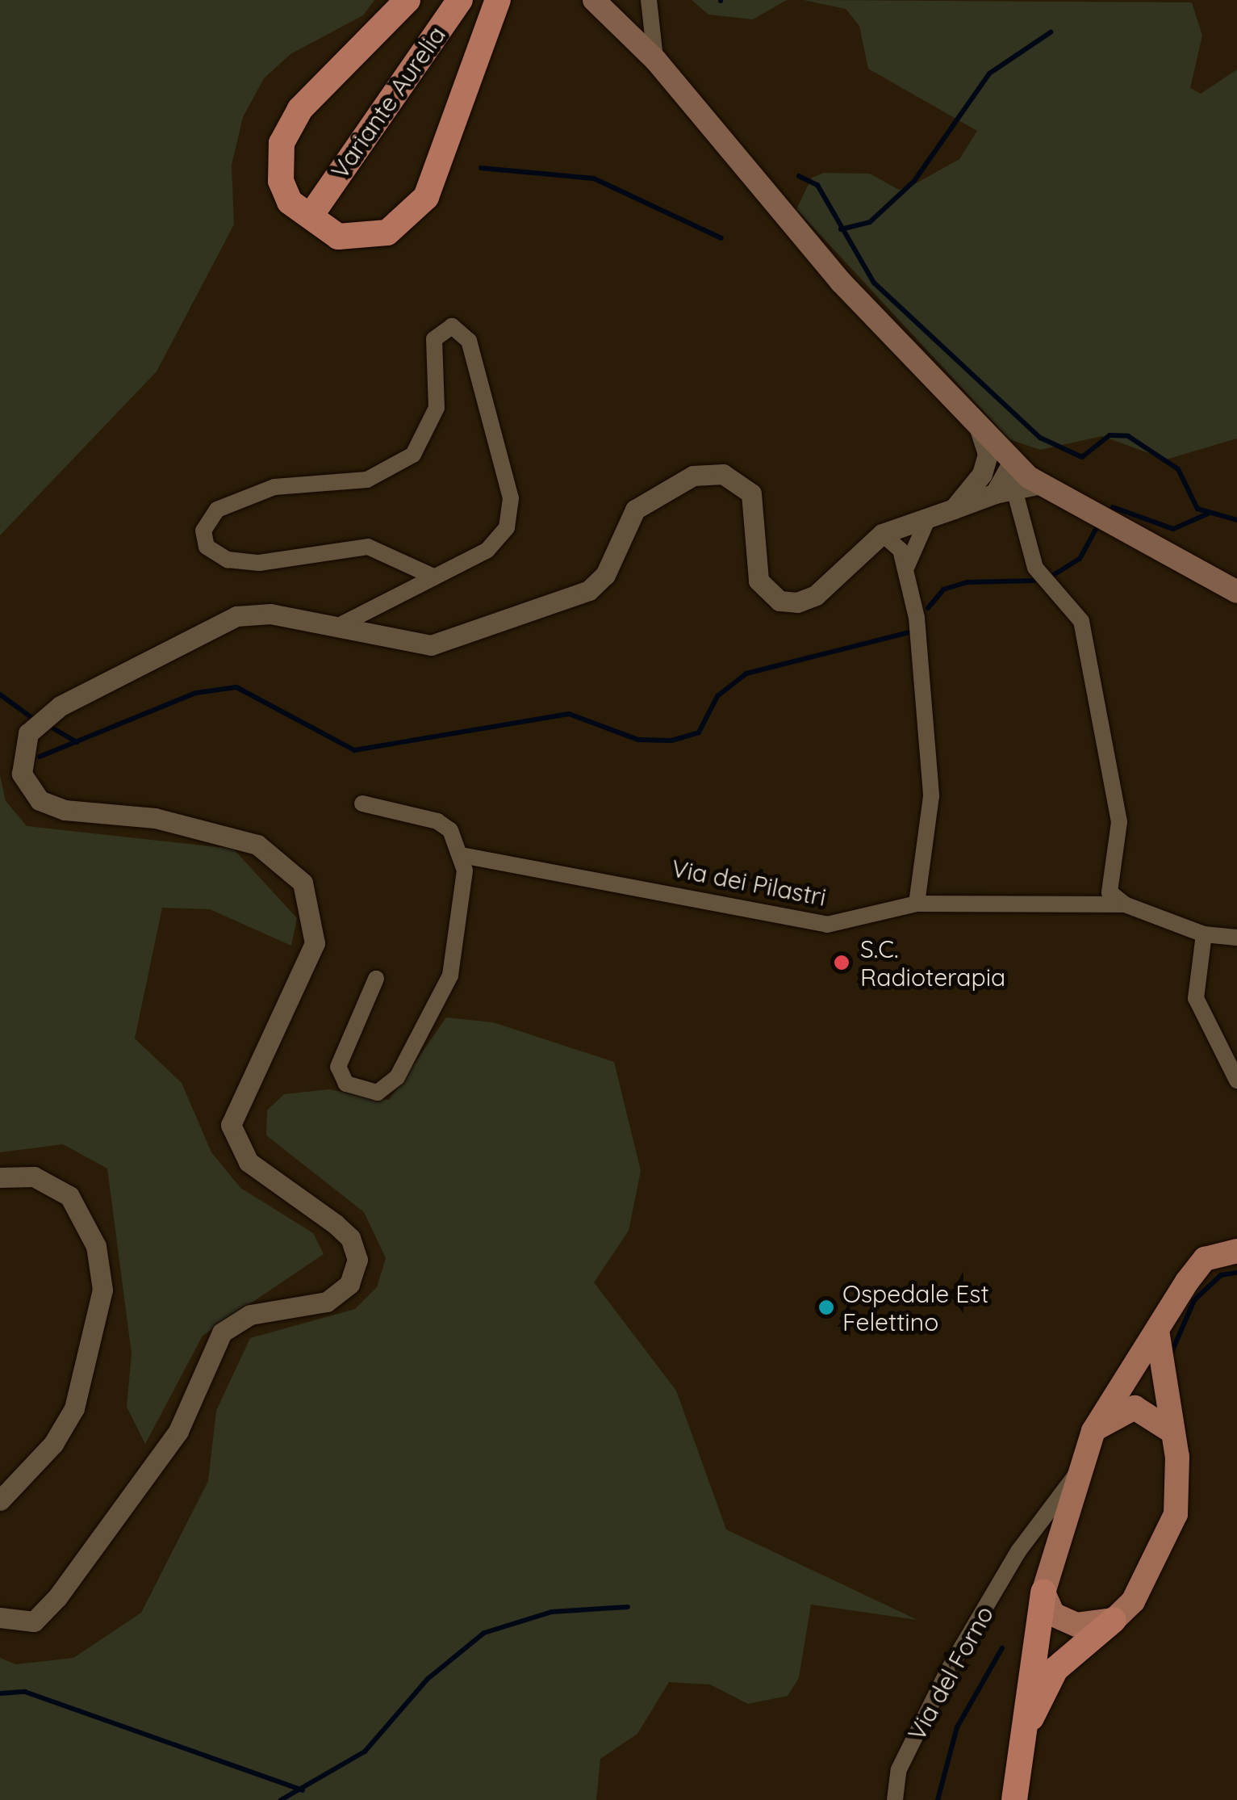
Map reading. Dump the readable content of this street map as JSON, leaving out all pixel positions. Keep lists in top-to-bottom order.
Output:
{
  "streets": {
    "highway": ["Variante Aurelia"],
    "street": ["Via dei Pilastri", "Via del Forno"]
  },
  "places": ["S.C. Radioterapia", "Ospedale Est Felettino"]
}
